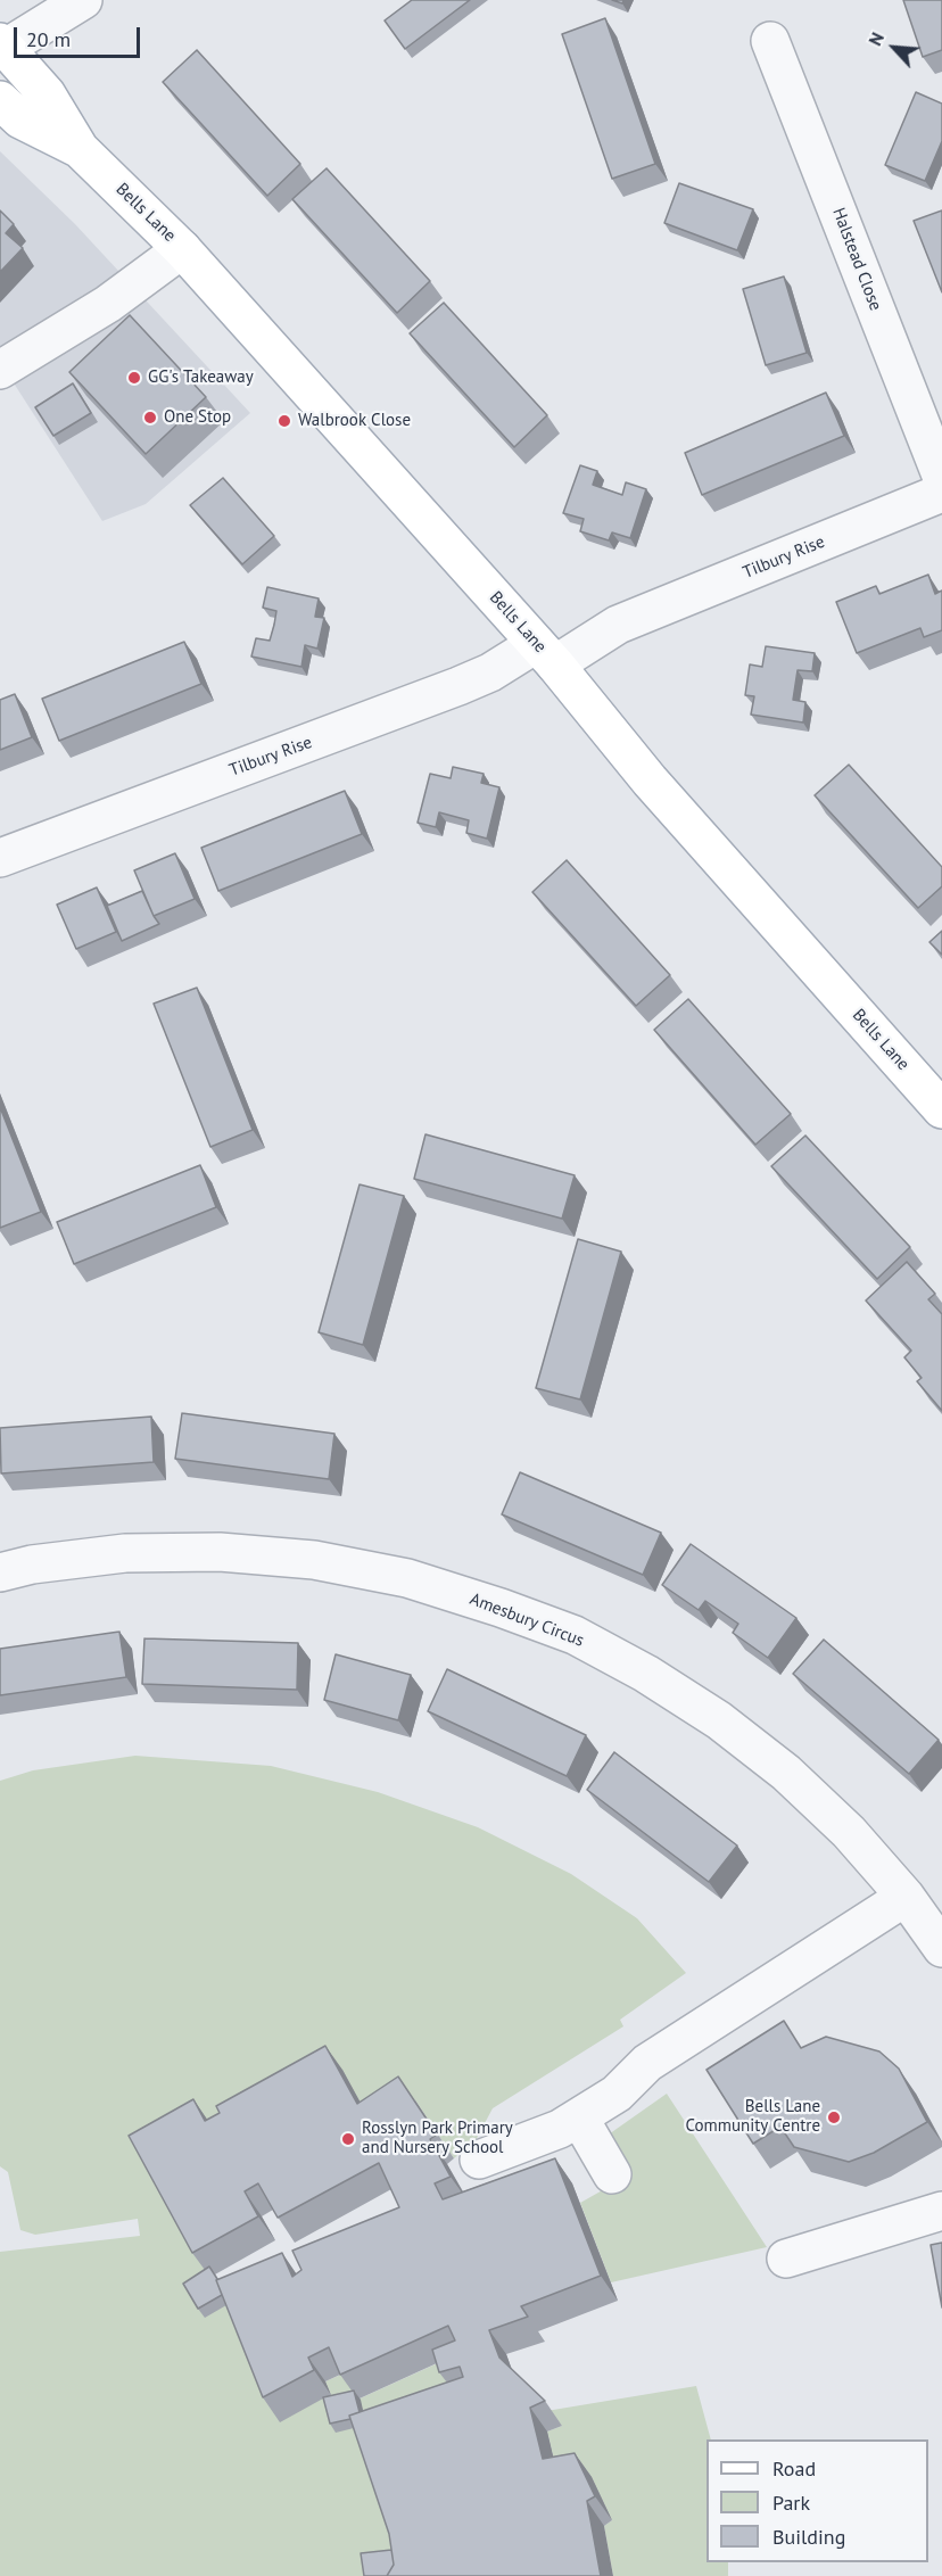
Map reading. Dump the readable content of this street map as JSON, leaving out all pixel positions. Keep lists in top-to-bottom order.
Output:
{
  "streets": {
    "main road": ["Bells Lane"],
    "street": ["Halstead Close", "Tilbury Rise", "Amesbury Circus"]
  },
  "crossings": [
    ["Bells Lane", "Tilbury Rise"]
  ],
  "places": [
    "GG's Takeaway",
    "One Stop",
    "Walbrook Close",
    "Bells Lane Community Centre",
    "Rosslyn Park Primary and Nursery School"
  ],
  "legend": ["Road", "Park", "Building"],
  "scale_bar": "20 m",
  "north": "top left"
}
